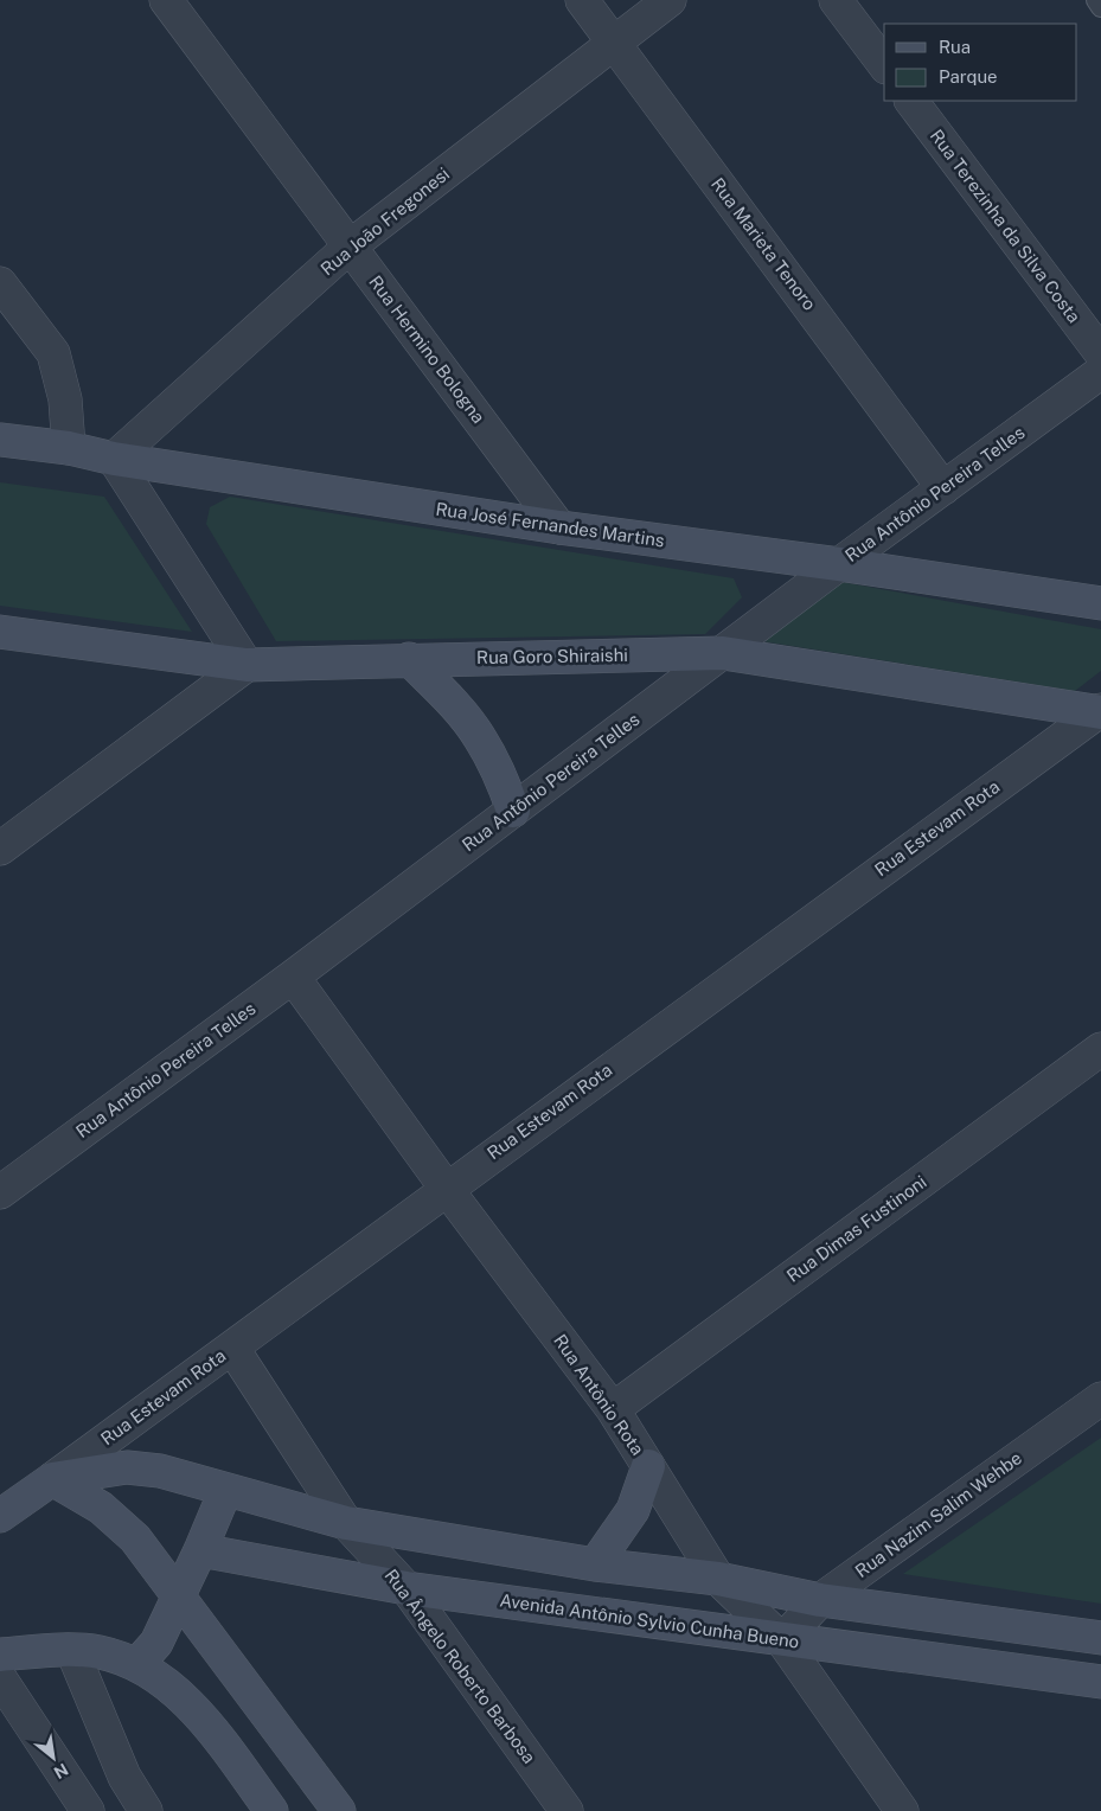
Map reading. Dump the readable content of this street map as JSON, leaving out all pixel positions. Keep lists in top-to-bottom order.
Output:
{
  "streets": {
    "street": [
      "Rua João Fregonesi",
      "Rua Terezinha da Silva Costa",
      "Rua Marieta Tenoro",
      "Rua Hermino Bologna",
      "Rua Antônio Pereira Telles",
      "Rua José Fernandes Martins",
      "Rua Goro Shiraishi",
      "Rua Estevam Rota",
      "Rua Dimas Fustinoni",
      "Rua Antônio Rota",
      "Rua Nazim Salim Wehbe",
      "Avenida Antônio Sylvio Cunha Bueno",
      "Rua Ângelo Roberto Barbosa"
    ]
  },
  "crossings": [
    ["Rua João Fregonesi", "Rua Marieta Tenoro"],
    ["Rua João Fregonesi", "Rua Hermino Bologna"],
    ["Rua João Fregonesi", "Rua José Fernandes Martins"],
    ["Rua Marieta Tenoro", "Rua Antônio Pereira Telles"],
    ["Rua Hermino Bologna", "Rua José Fernandes Martins"],
    ["Rua Antônio Pereira Telles", "Rua José Fernandes Martins"],
    ["Rua Antônio Pereira Telles", "Rua Goro Shiraishi"],
    ["Rua Antônio Pereira Telles", "Rua Antônio Rota"],
    ["Rua Goro Shiraishi", "Rua Estevam Rota"],
    ["Rua Estevam Rota", "Rua Antônio Rota"],
    ["Rua Estevam Rota", "Rua Ângelo Roberto Barbosa"],
    ["Rua Dimas Fustinoni", "Rua Antônio Rota"],
    ["Rua Antônio Rota", "Rua Nazim Salim Wehbe"],
    ["Rua Antônio Rota", "Avenida Antônio Sylvio Cunha Bueno"],
    ["Rua Nazim Salim Wehbe", "Avenida Antônio Sylvio Cunha Bueno"],
    ["Avenida Antônio Sylvio Cunha Bueno", "Rua Ângelo Roberto Barbosa"]
  ],
  "legend": ["Rua", "Parque"],
  "north": "bottom right"
}
